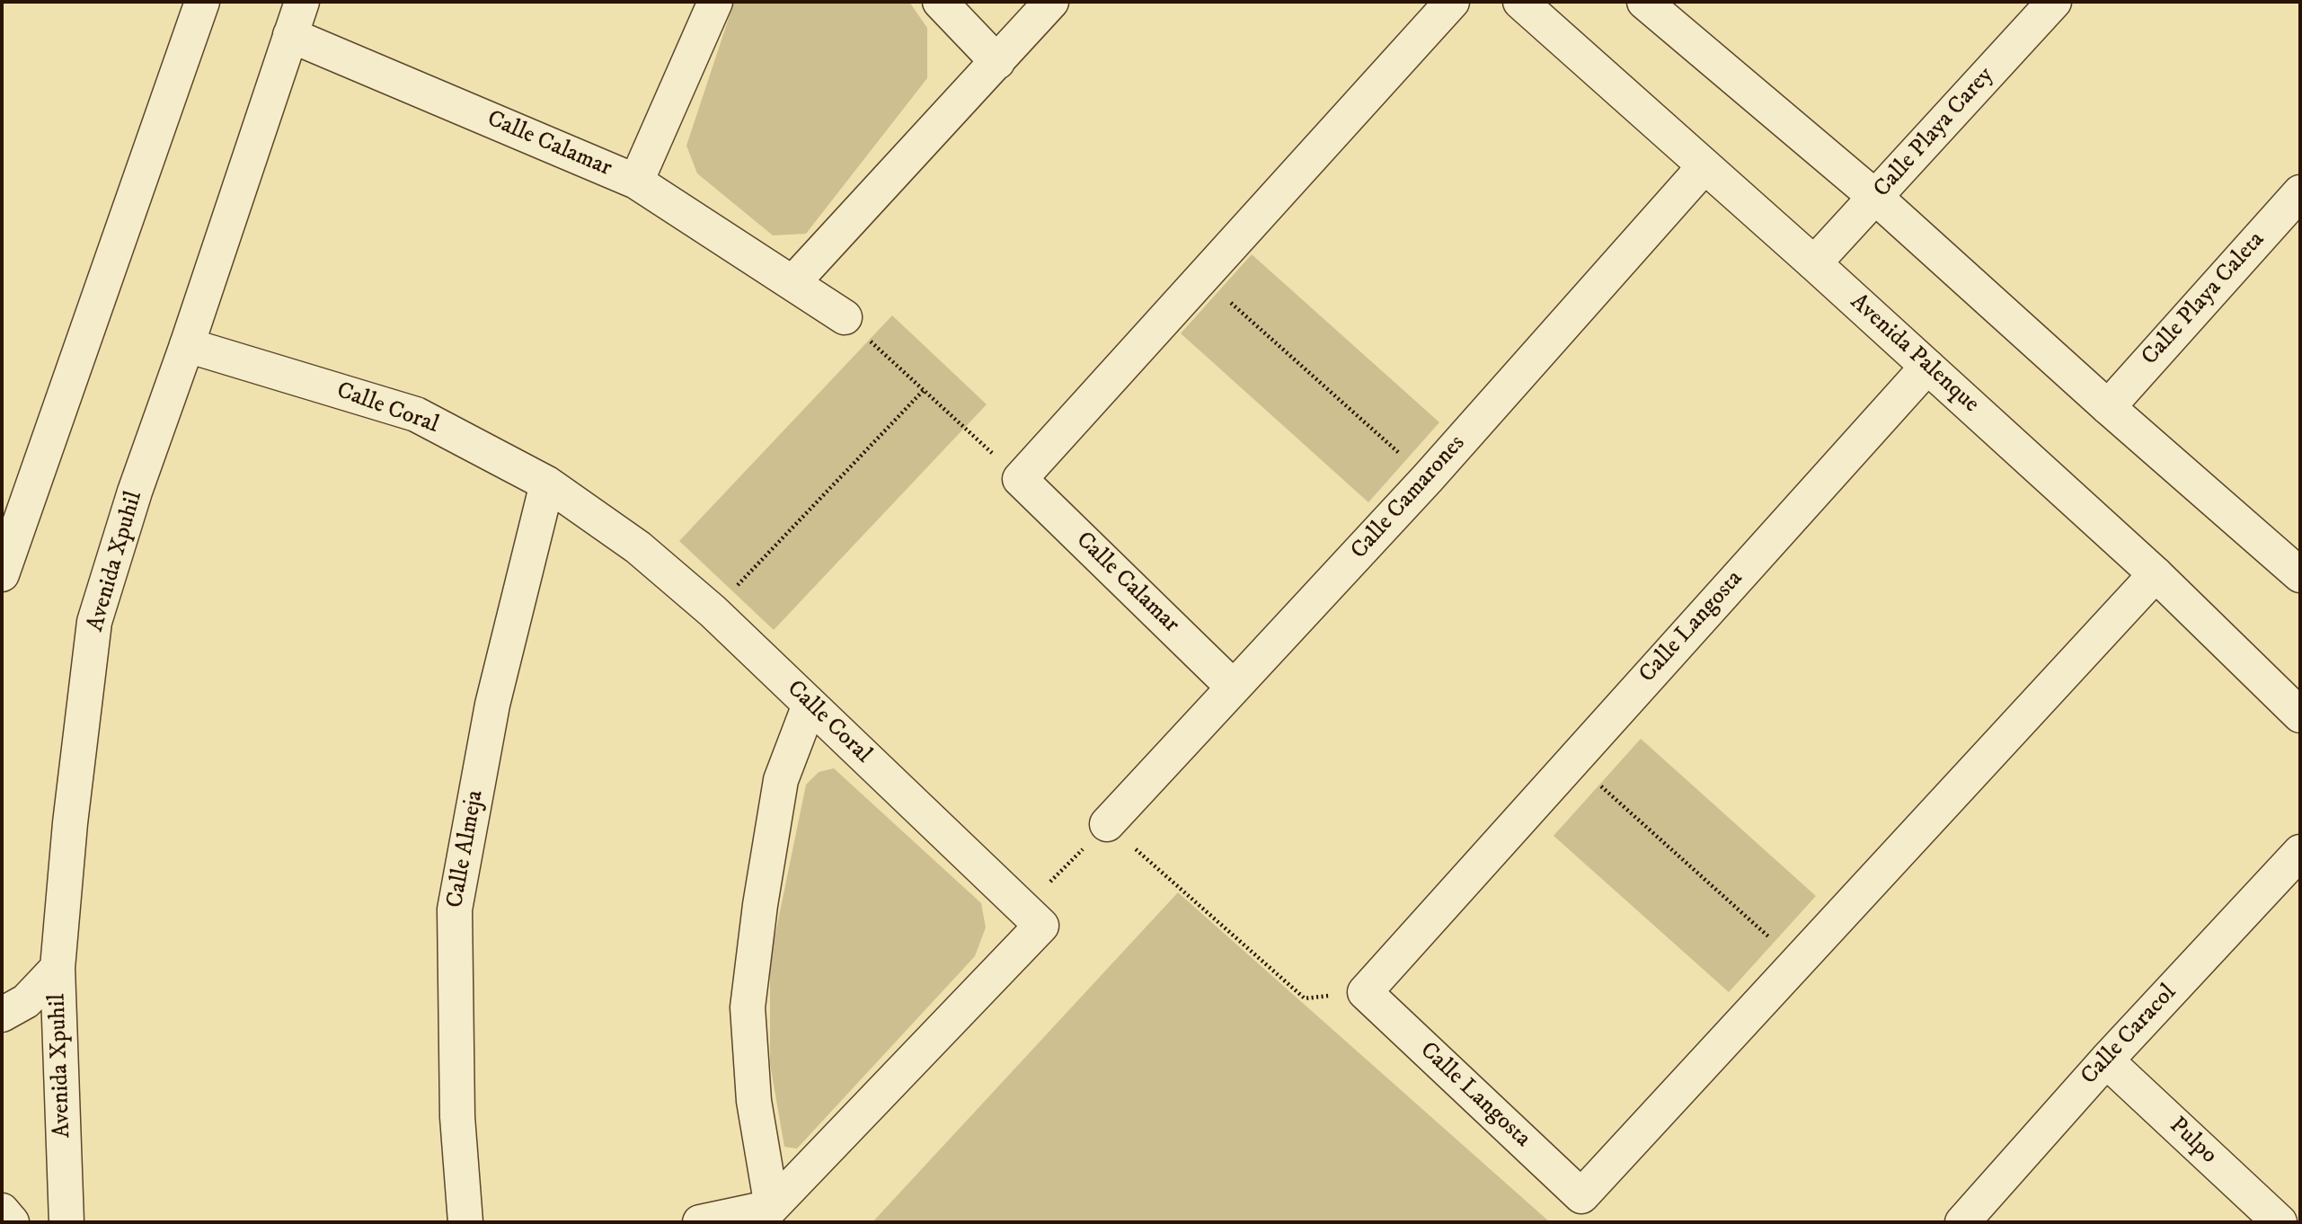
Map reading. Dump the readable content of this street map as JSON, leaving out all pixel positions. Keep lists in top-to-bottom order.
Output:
{
  "streets": {
    "street": [
      "Calle Playa Carey",
      "Calle Calamar",
      "Calle Playa Caleta",
      "Avenida Palenque",
      "Calle Coral",
      "Calle Camarones",
      "Avenida Xpuhil",
      "Calle Langosta",
      "Calle Almeja",
      "Calle Caracol",
      "Pulpo"
    ]
  },
  "crossings": [
    ["Calle Playa Carey", "Avenida Palenque"],
    ["Calle Calamar", "Calle Camarones"],
    ["Calle Calamar", "Avenida Xpuhil"],
    ["Avenida Palenque", "Calle Camarones"],
    ["Avenida Palenque", "Calle Langosta"],
    ["Calle Coral", "Avenida Xpuhil"],
    ["Calle Coral", "Calle Almeja"],
    ["Calle Caracol", "Pulpo"]
  ]
}
